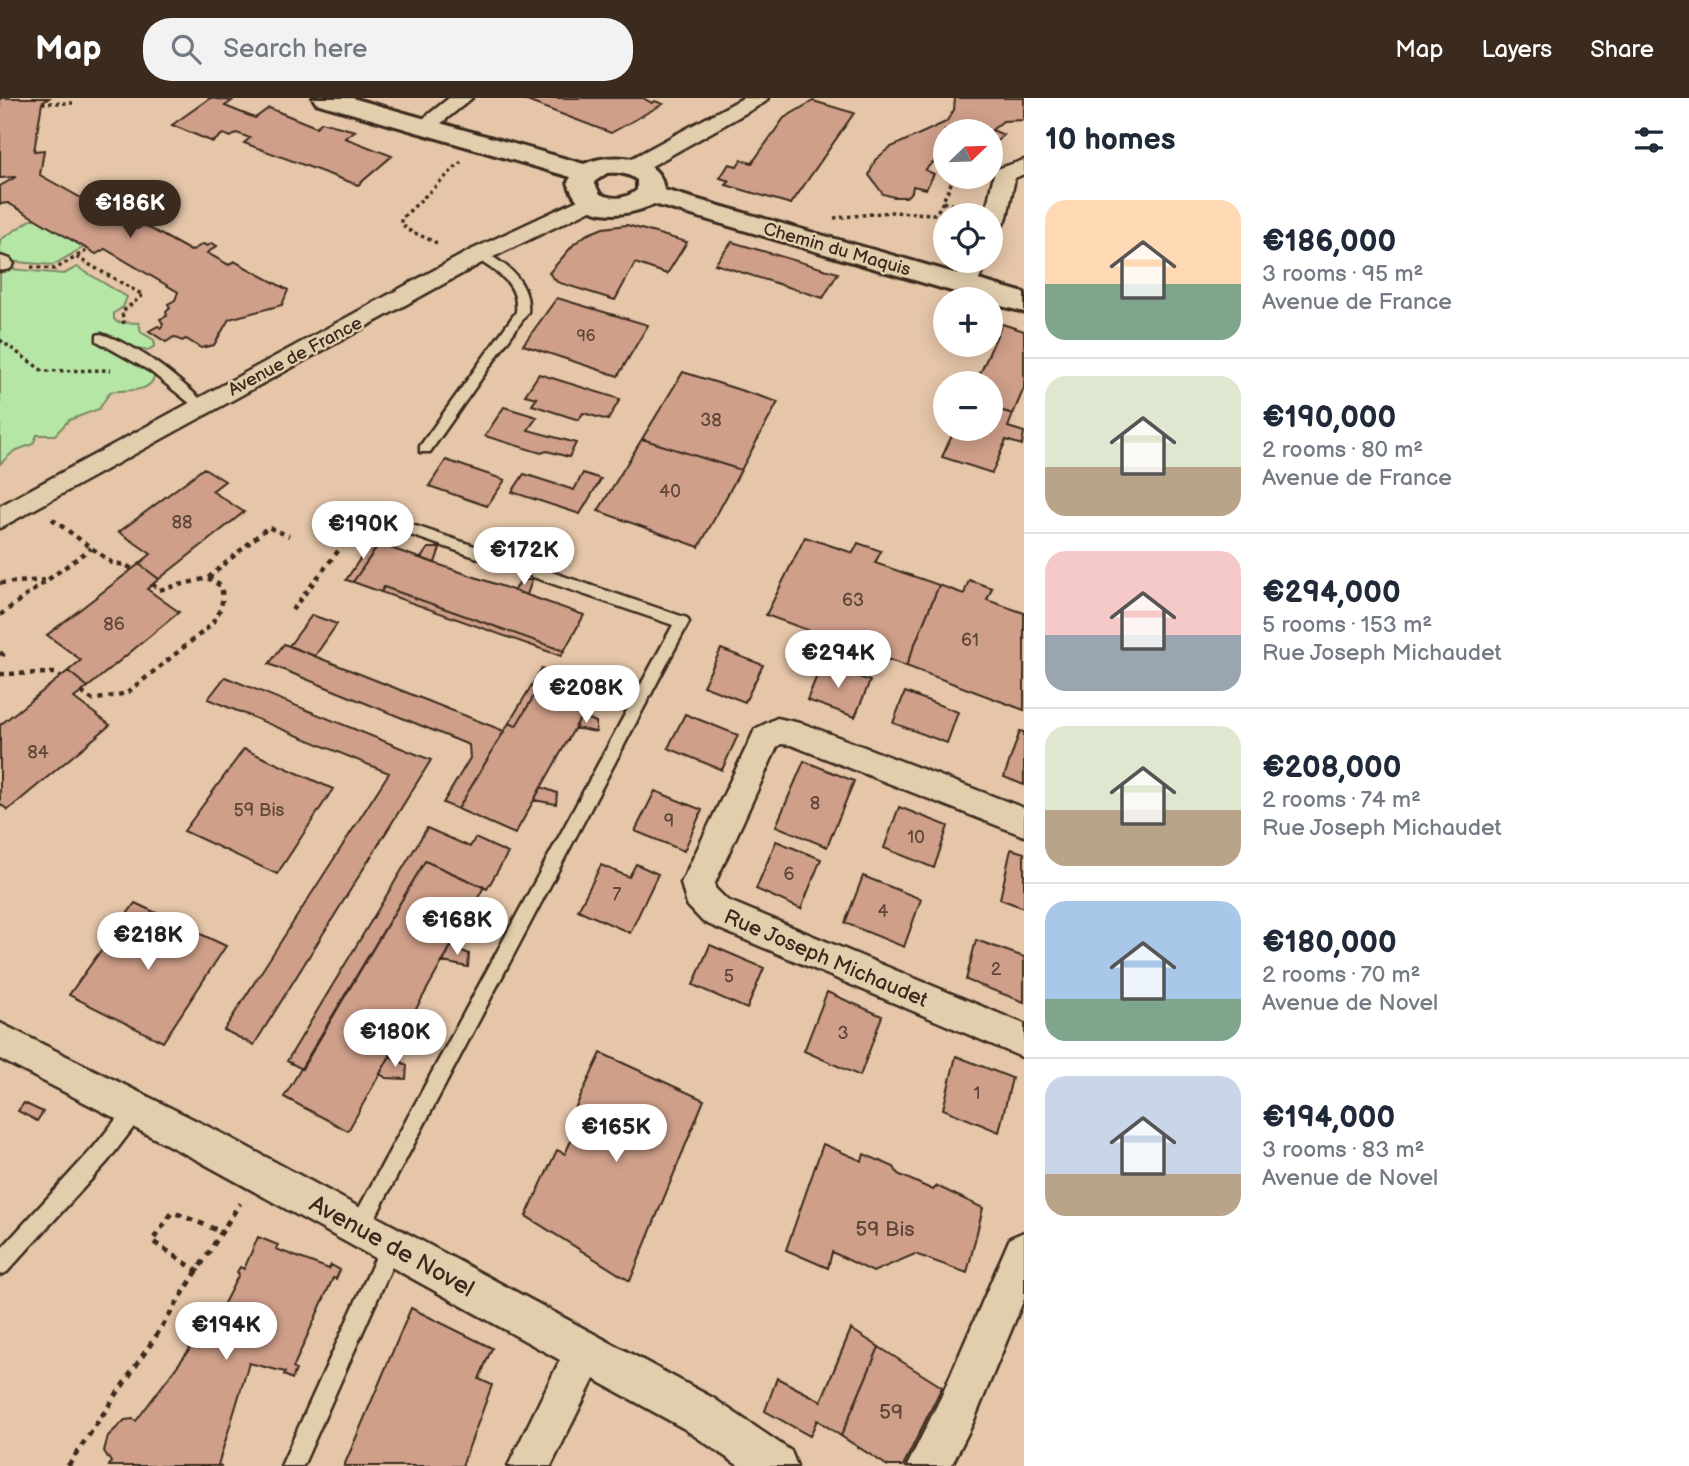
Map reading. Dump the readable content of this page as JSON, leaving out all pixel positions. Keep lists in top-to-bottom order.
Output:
{
  "streets": {
    "street": [
      "Chemin du Maquis",
      "Avenue de France",
      "Rue Joseph Michaudet",
      "Avenue de Novel"
    ]
  },
  "crossings": [
    ["Chemin du Maquis", "Avenue de France"]
  ],
  "house_numbers": [
    "96",
    "38",
    "40",
    "88",
    "63",
    "86",
    "61",
    "84",
    "8",
    "59 Bis",
    "9",
    "10",
    "6",
    "7",
    "4",
    "2",
    "5",
    "3",
    "1",
    "59 Bis",
    "59"
  ],
  "north": "top right",
  "page": {
    "header": "Map",
    "search": "Search here",
    "nav": ["Map", "Layers", "Share"],
    "heading": "10 homes",
    "map_buttons": ["+", "−"],
    "price": [
      "€186K",
      "€190K",
      "€172K",
      "€294K",
      "€208K",
      "€168K",
      "€218K",
      "€180K",
      "€165K",
      "€194K"
    ],
    "list": [
      {
        "name": "€186,000",
        "note": "3 rooms · 95 m² · Avenue de France"
      },
      {
        "name": "€190,000",
        "note": "2 rooms · 80 m² · Avenue de France"
      },
      {
        "name": "€294,000",
        "note": "5 rooms · 153 m² · Rue Joseph Michaudet"
      },
      {
        "name": "€208,000",
        "note": "2 rooms · 74 m² · Rue Joseph Michaudet"
      },
      {
        "name": "€180,000",
        "note": "2 rooms · 70 m² · Avenue de Novel"
      },
      {
        "name": "€194,000",
        "note": "3 rooms · 83 m² · Avenue de Novel"
      }
    ]
  }
}
